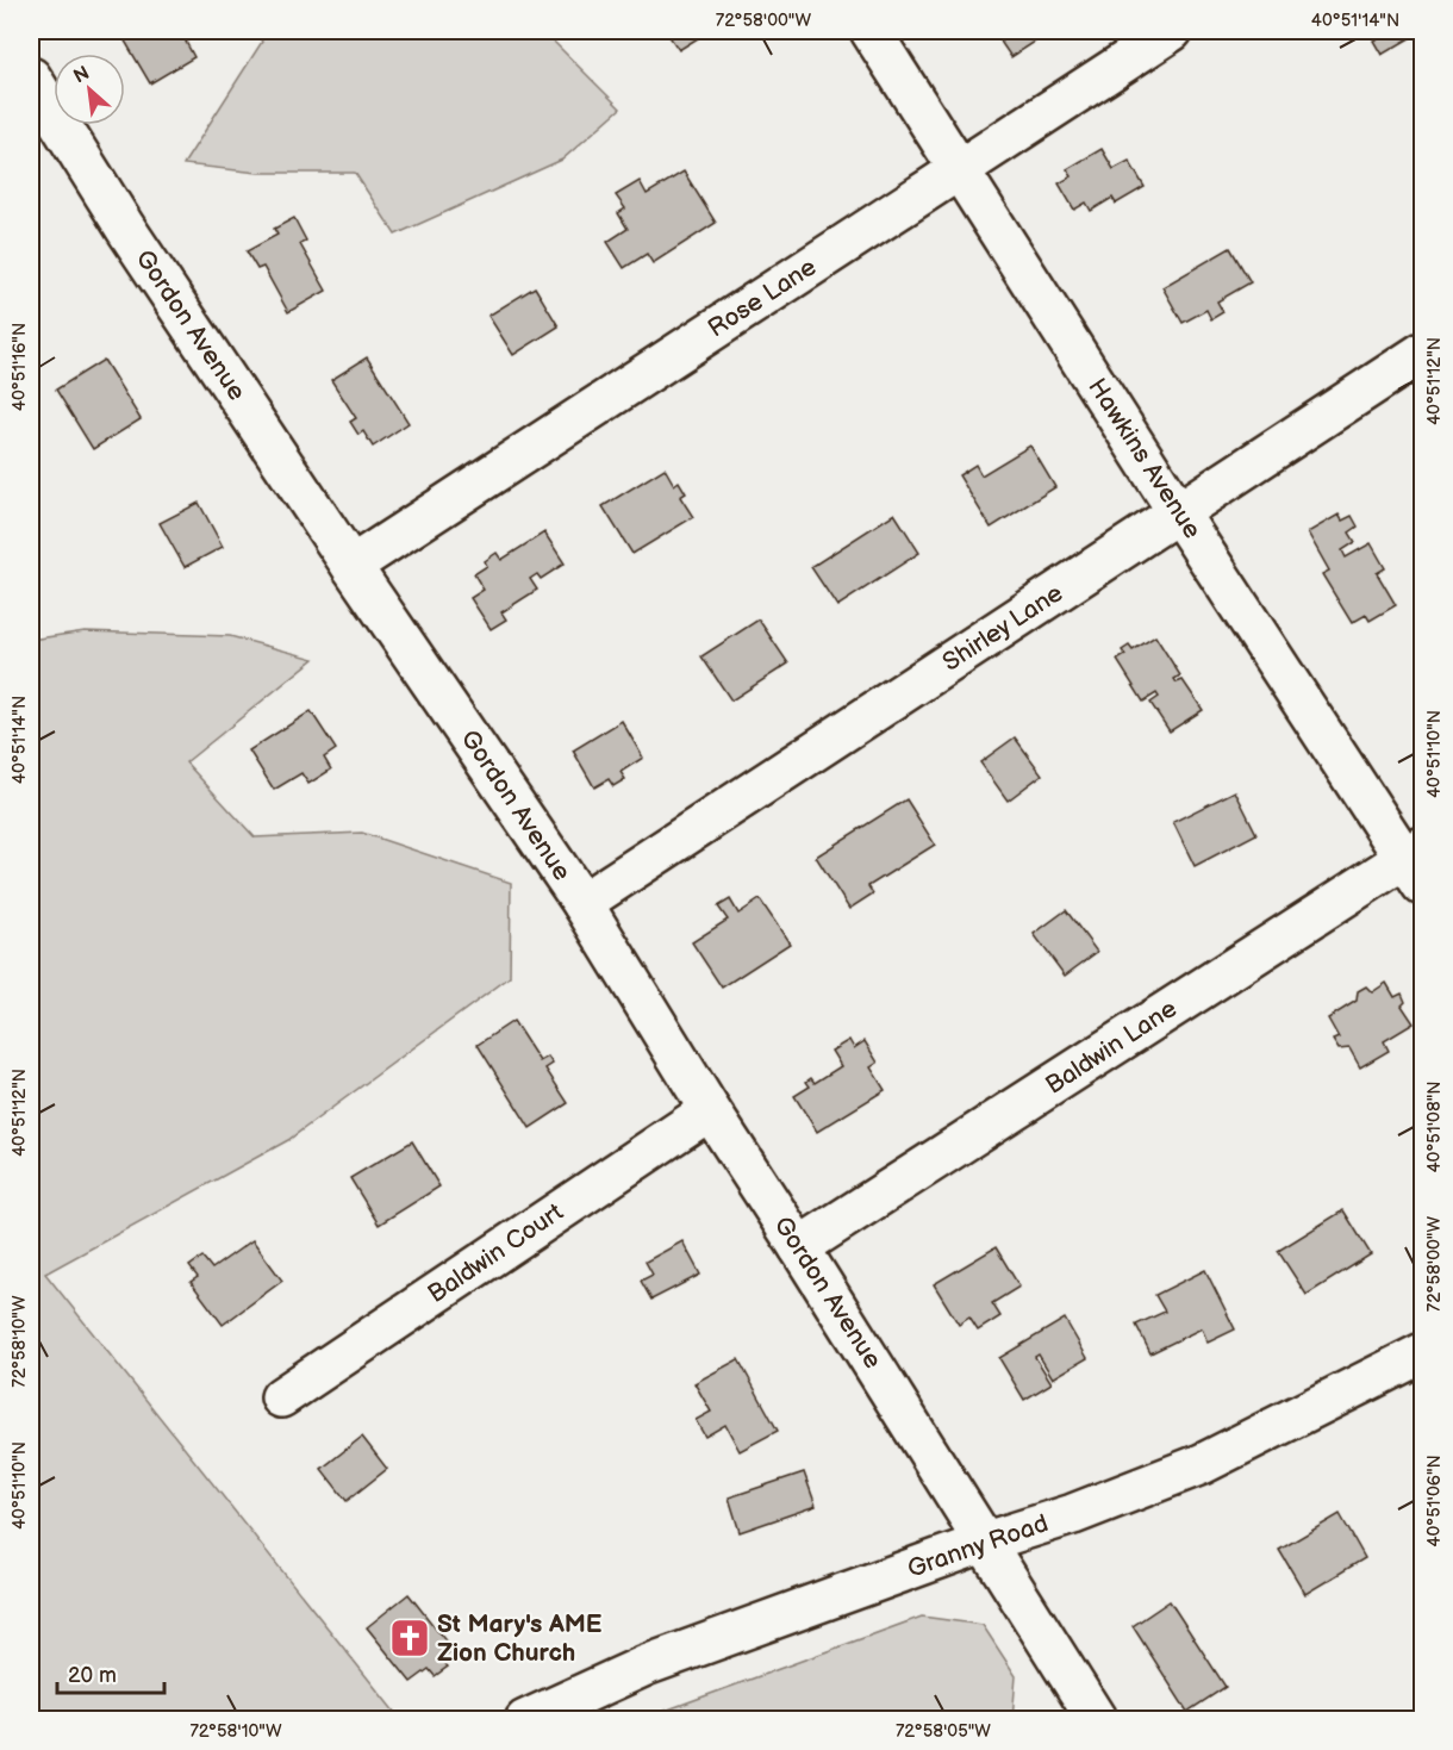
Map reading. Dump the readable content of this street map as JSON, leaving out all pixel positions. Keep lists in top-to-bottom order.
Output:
{
  "streets": {
    "street": [
      "Rose Lane",
      "Gordon Avenue",
      "Hawkins Avenue",
      "Shirley Lane",
      "Baldwin Lane",
      "Baldwin Court",
      "Granny Road"
    ]
  },
  "crossings": [
    ["Rose Lane", "Gordon Avenue"],
    ["Rose Lane", "Hawkins Avenue"],
    ["Gordon Avenue", "Shirley Lane"],
    ["Gordon Avenue", "Baldwin Lane"],
    ["Gordon Avenue", "Baldwin Court"],
    ["Gordon Avenue", "Granny Road"],
    ["Hawkins Avenue", "Shirley Lane"],
    ["Hawkins Avenue", "Baldwin Lane"]
  ],
  "places": {
    "church": ["St Mary's AME Zion Church"]
  },
  "scale_bar": "20 m",
  "north": "top left",
  "coordinates": [
    "72°58'00\"W",
    "40°51'14\"N",
    "40°51'16\"N",
    "40°51'12\"N",
    "40°51'10\"N",
    "40°51'08\"N",
    "72°58'10\"W",
    "40°51'06\"N",
    "72°58'05\"W"
  ]
}
